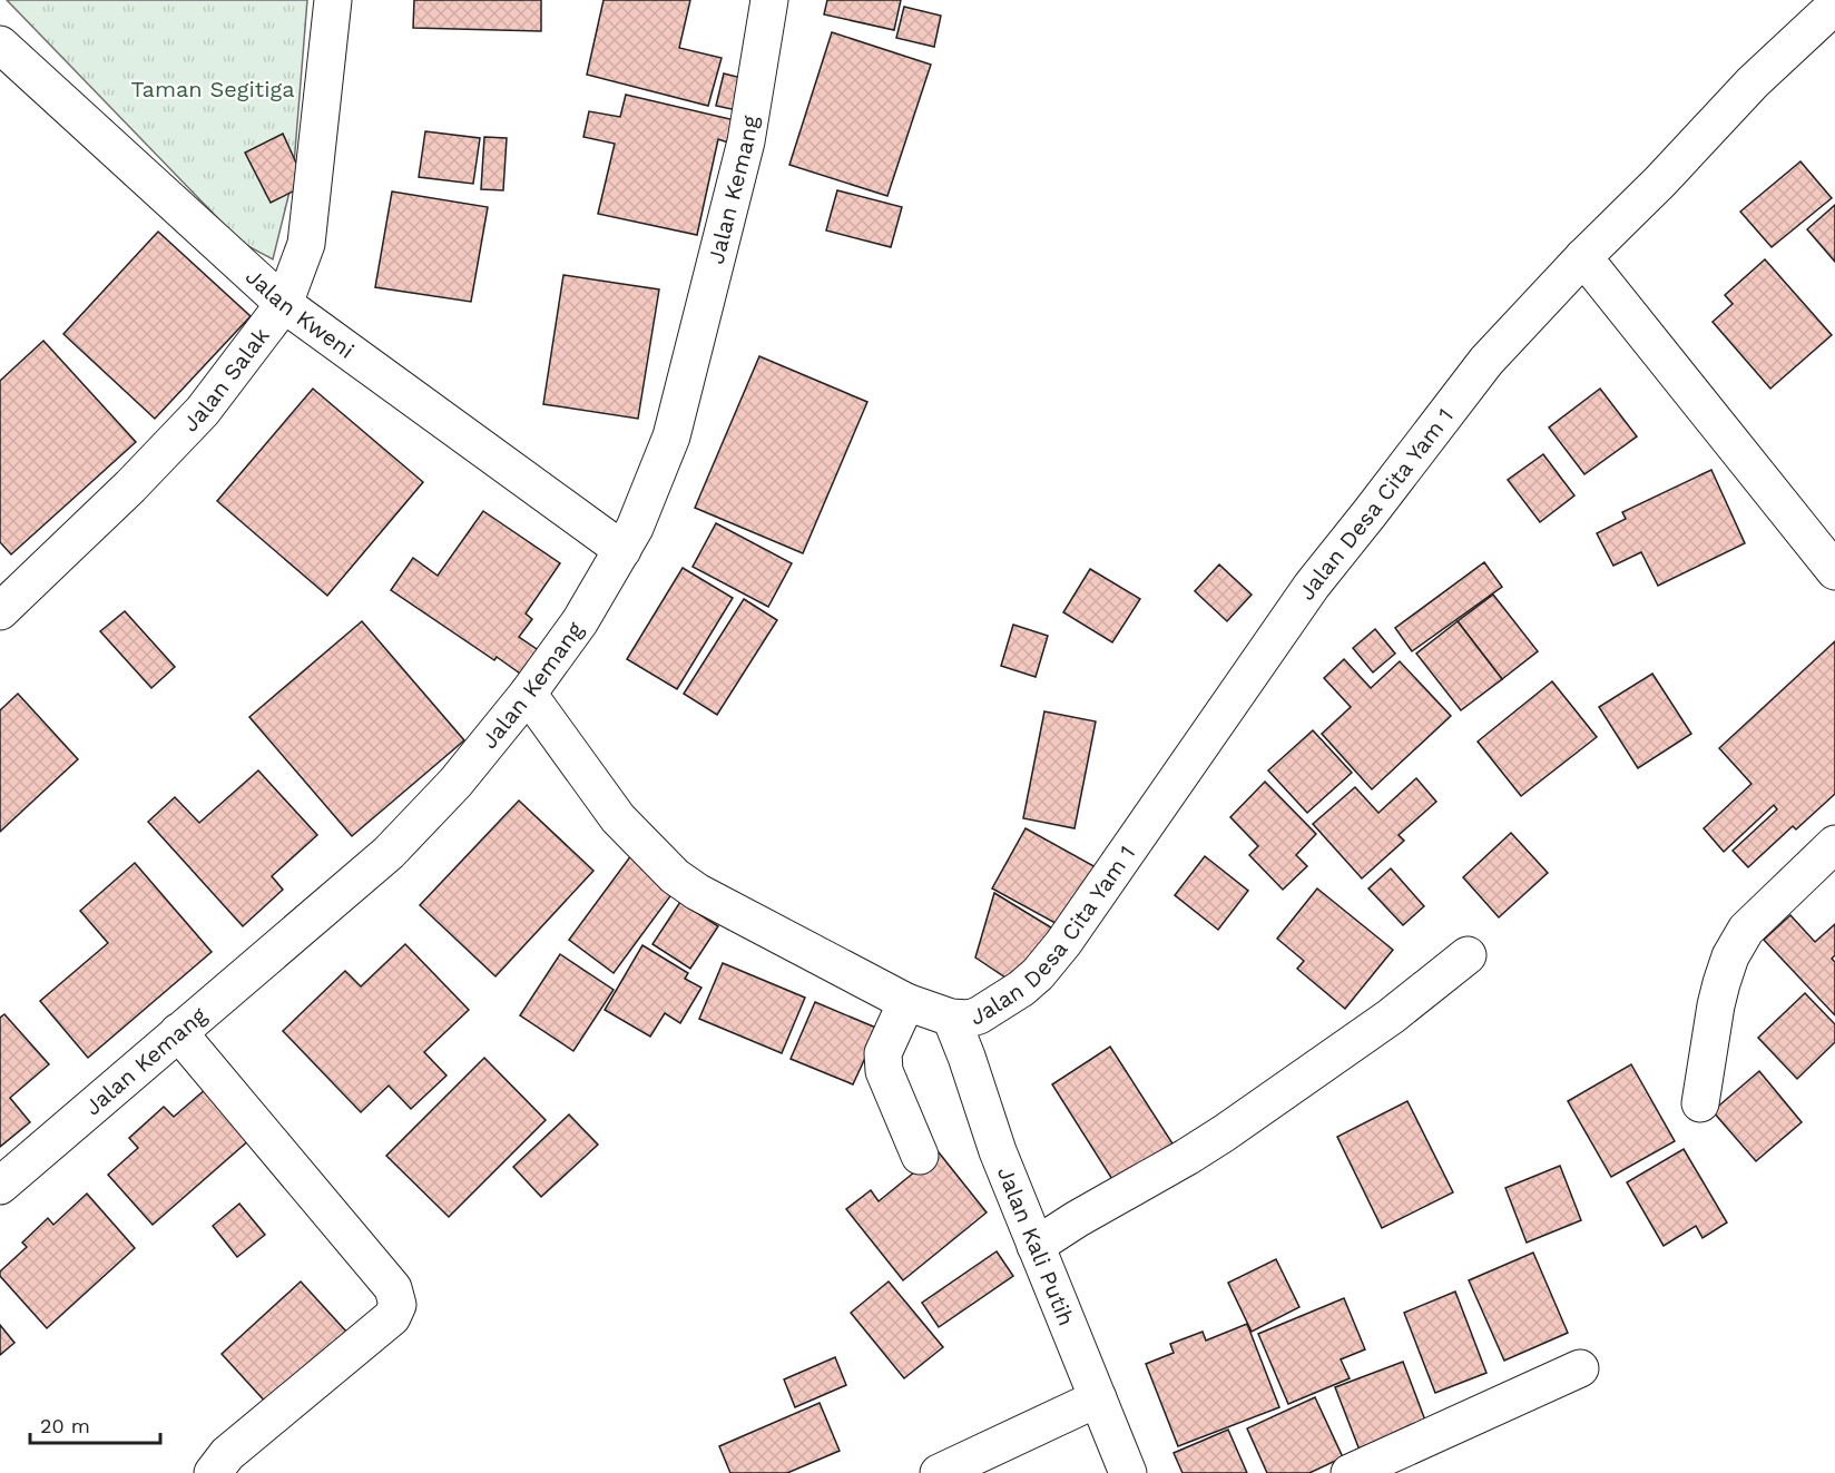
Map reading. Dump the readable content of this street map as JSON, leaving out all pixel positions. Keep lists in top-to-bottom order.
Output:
{
  "streets": {
    "street": [
      "Jalan Kemang",
      "Jalan Kweni",
      "Jalan Salak",
      "Jalan Desa Cita Yam 1",
      "Jalan Kali Putih"
    ]
  },
  "crossings": [
    ["Jalan Kemang", "Jalan Kweni"],
    ["Jalan Kweni", "Jalan Salak"],
    ["Jalan Desa Cita Yam 1", "Jalan Kali Putih"]
  ],
  "parks": ["Taman Segitiga"],
  "scale_bar": "20 m"
}
